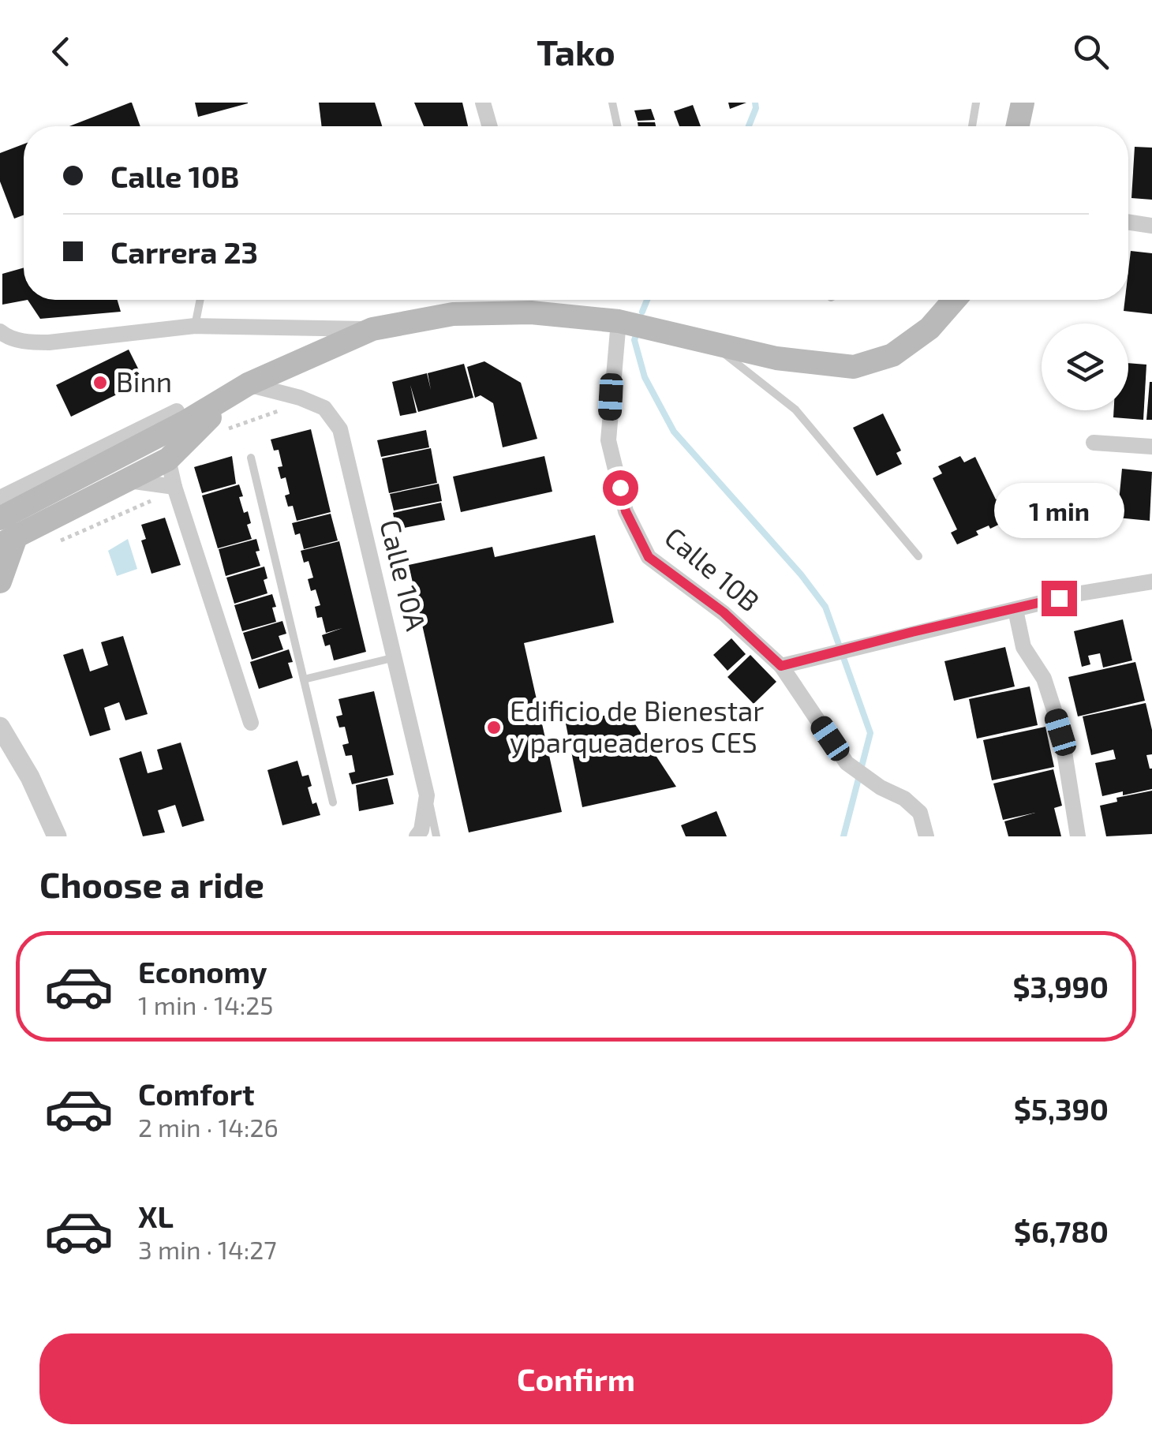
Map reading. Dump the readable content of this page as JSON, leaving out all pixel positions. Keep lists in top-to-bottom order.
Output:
{
  "streets": {
    "street": ["Calle 10B", "Calle 10A"]
  },
  "places": ["Binn", "Edificio de Bienestar y parqueaderos CES"],
  "page": {
    "header": "Tako",
    "banner": ["Calle 10B", "Carrera 23"],
    "bubble": "1 min",
    "heading": "Choose a ride",
    "list": [
      {
        "name": "Economy",
        "note": "1 min · 14:25",
        "value": "$3,990"
      },
      {
        "name": "Comfort",
        "note": "2 min · 14:26",
        "value": "$5,390"
      },
      {
        "name": "XL",
        "note": "3 min · 14:27",
        "value": "$6,780"
      }
    ],
    "buttons": "Confirm"
  }
}
